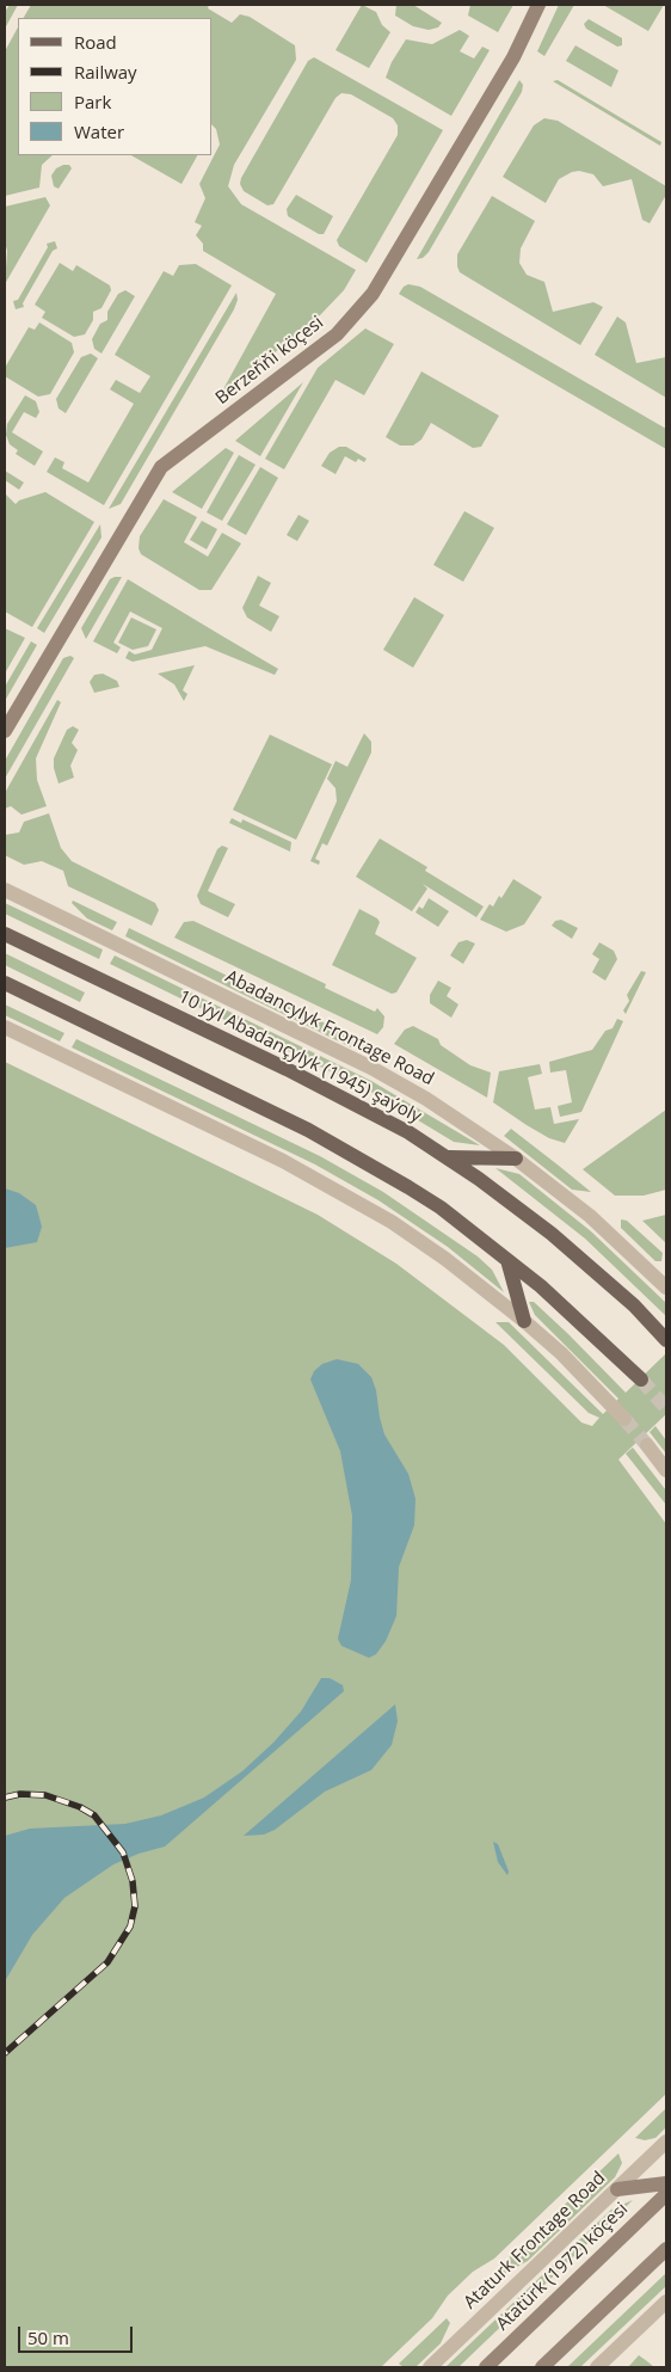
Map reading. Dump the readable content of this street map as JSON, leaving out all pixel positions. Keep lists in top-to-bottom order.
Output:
{
  "streets": {
    "main road": ["10 ýyl Abadançylyk (1945) şaýoly"],
    "street": [
      "Berzeňňi köçesi",
      "Abadancylyk Frontage Road",
      "Ataturk Frontage Road",
      "Atatürk (1972) köçesi"
    ]
  },
  "legend": [
    "Road",
    "Railway",
    "Park",
    "Water"
  ],
  "scale_bar": "50 m"
}
